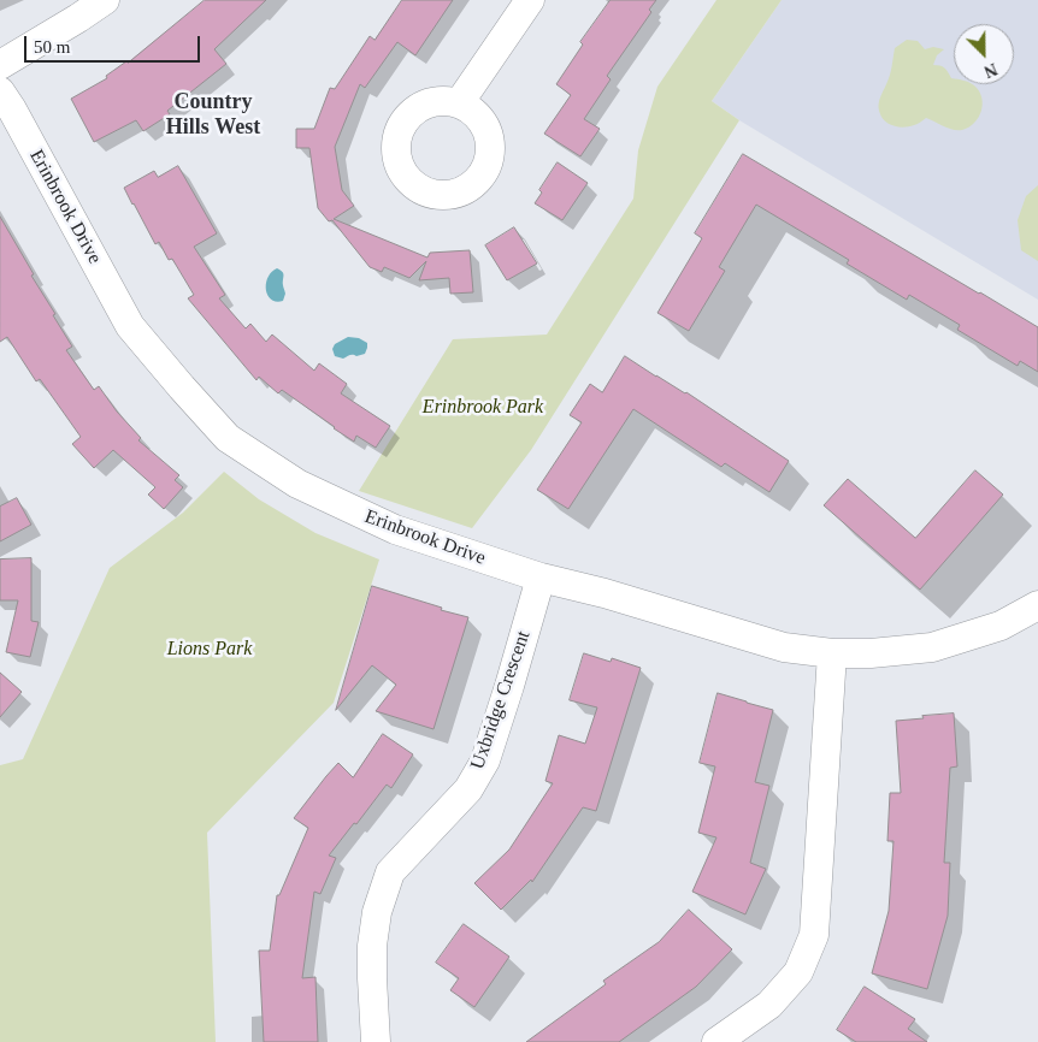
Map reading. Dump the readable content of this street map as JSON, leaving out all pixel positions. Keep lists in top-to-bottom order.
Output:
{
  "streets": {
    "street": ["Erinbrook Drive", "Uxbridge Crescent"]
  },
  "crossings": [
    ["Erinbrook Drive", "Uxbridge Crescent"]
  ],
  "districts": ["Country Hills West"],
  "parks": ["Erinbrook Park", "Lions Park"],
  "scale_bar": "50 m",
  "north": "bottom right"
}
